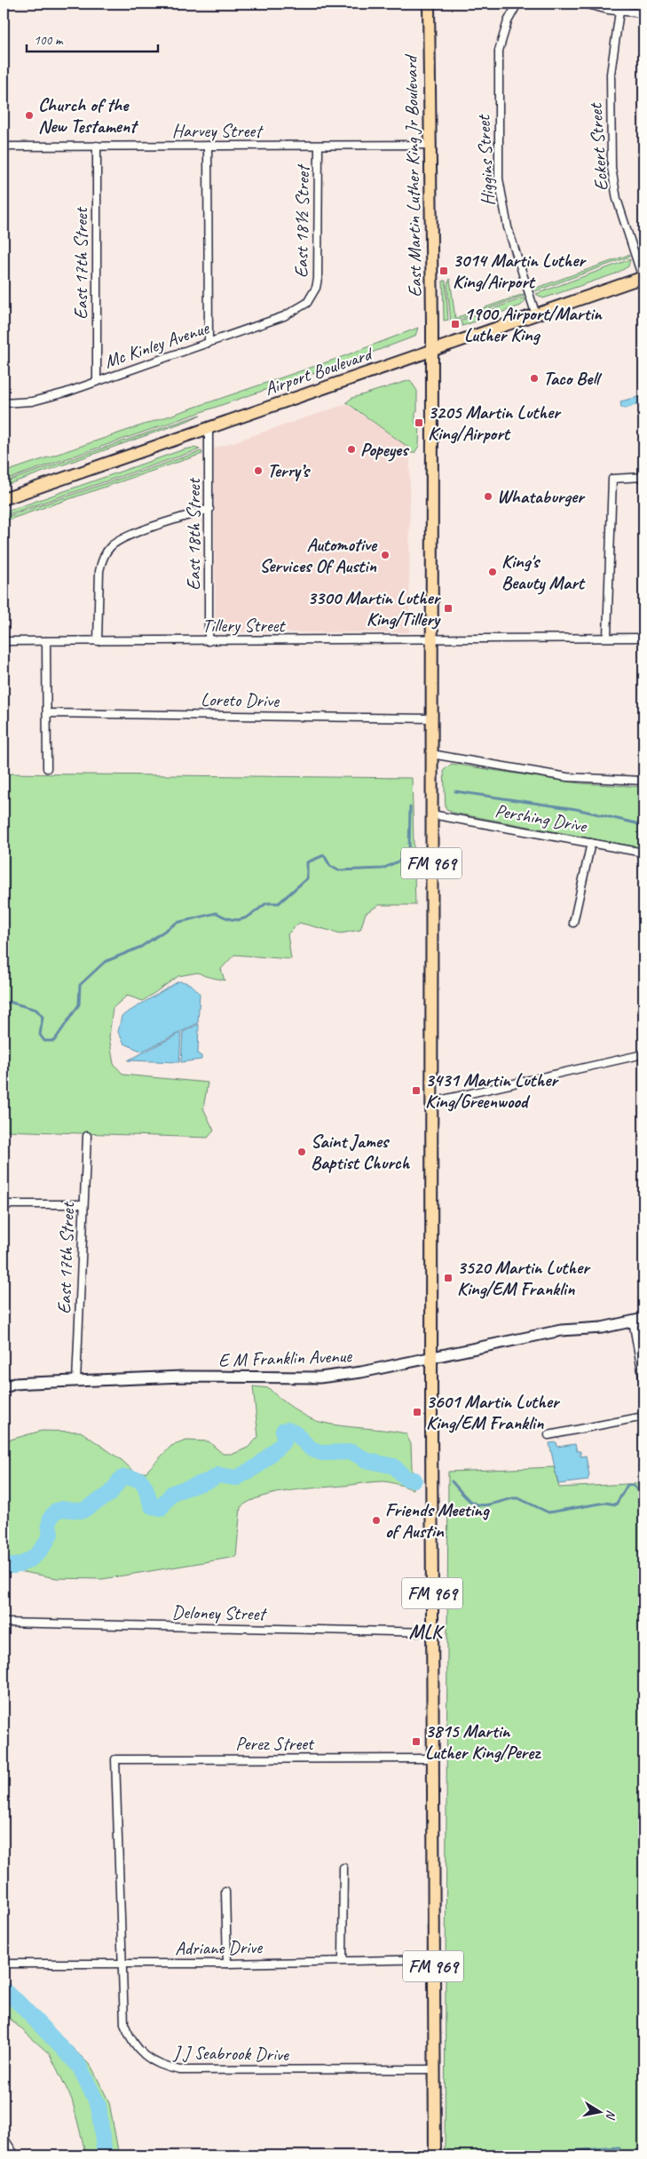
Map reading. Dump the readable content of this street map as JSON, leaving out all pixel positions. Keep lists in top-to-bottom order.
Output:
{
  "streets": {
    "main road": ["East Martin Luther King Jr Boulevard", "Airport Boulevard", "FM 969"],
    "street": [
      "Harvey Street",
      "Eckert Street",
      "Higgins Street",
      "East 18½ Street",
      "East 17th Street",
      "Mc Kinley Avenue",
      "East 18th Street",
      "Tillery Street",
      "Loreto Drive",
      "Pershing Drive",
      "E M Franklin Avenue",
      "Deloney Street",
      "Perez Street",
      "Adriane Drive",
      "J J Seabrook Drive"
    ]
  },
  "crossings": [
    ["Harvey Street", "East Martin Luther King Jr Boulevard"],
    ["Harvey Street", "East 18½ Street"],
    ["Harvey Street", "East 17th Street"],
    ["Eckert Street", "Airport Boulevard"],
    ["Higgins Street", "Airport Boulevard"],
    ["East Martin Luther King Jr Boulevard", "Airport Boulevard"],
    ["East Martin Luther King Jr Boulevard", "FM 969"],
    ["East 18½ Street", "Mc Kinley Avenue"],
    ["East 17th Street", "Mc Kinley Avenue"],
    ["East 17th Street", "E M Franklin Avenue"],
    ["Airport Boulevard", "East 18th Street"],
    ["Airport Boulevard", "FM 969"],
    ["East 18th Street", "Tillery Street"],
    ["Tillery Street", "FM 969"],
    ["Loreto Drive", "FM 969"],
    ["Pershing Drive", "FM 969"],
    ["FM 969", "E M Franklin Avenue"],
    ["FM 969", "Deloney Street"],
    ["FM 969", "Perez Street"],
    ["FM 969", "Adriane Drive"],
    ["FM 969", "J J Seabrook Drive"],
    ["Perez Street", "J J Seabrook Drive"],
    ["Adriane Drive", "J J Seabrook Drive"]
  ],
  "districts": ["MLK"],
  "places": {
    "other": [
      "Church of the New Testament",
      "Taco Bell",
      "Popeyes",
      "Terry’s",
      "Whataburger",
      "Automotive Services Of Austin",
      "King's Beauty Mart",
      "Saint James Baptist Church",
      "Friends Meeting of Austin"
    ],
    "transit": [
      "3014 Martin Luther King/Airport",
      "1900 Airport/Martin Luther King",
      "3205 Martin Luther King/Airport",
      "3300 Martin Luther King/Tillery",
      "3431 Martin Luther King/Greenwood",
      "3520 Martin Luther King/EM Franklin",
      "3601 Martin Luther King/EM Franklin",
      "3815 Martin Luther King/Perez"
    ]
  },
  "scale_bar": "100 m",
  "north": "right"
}
